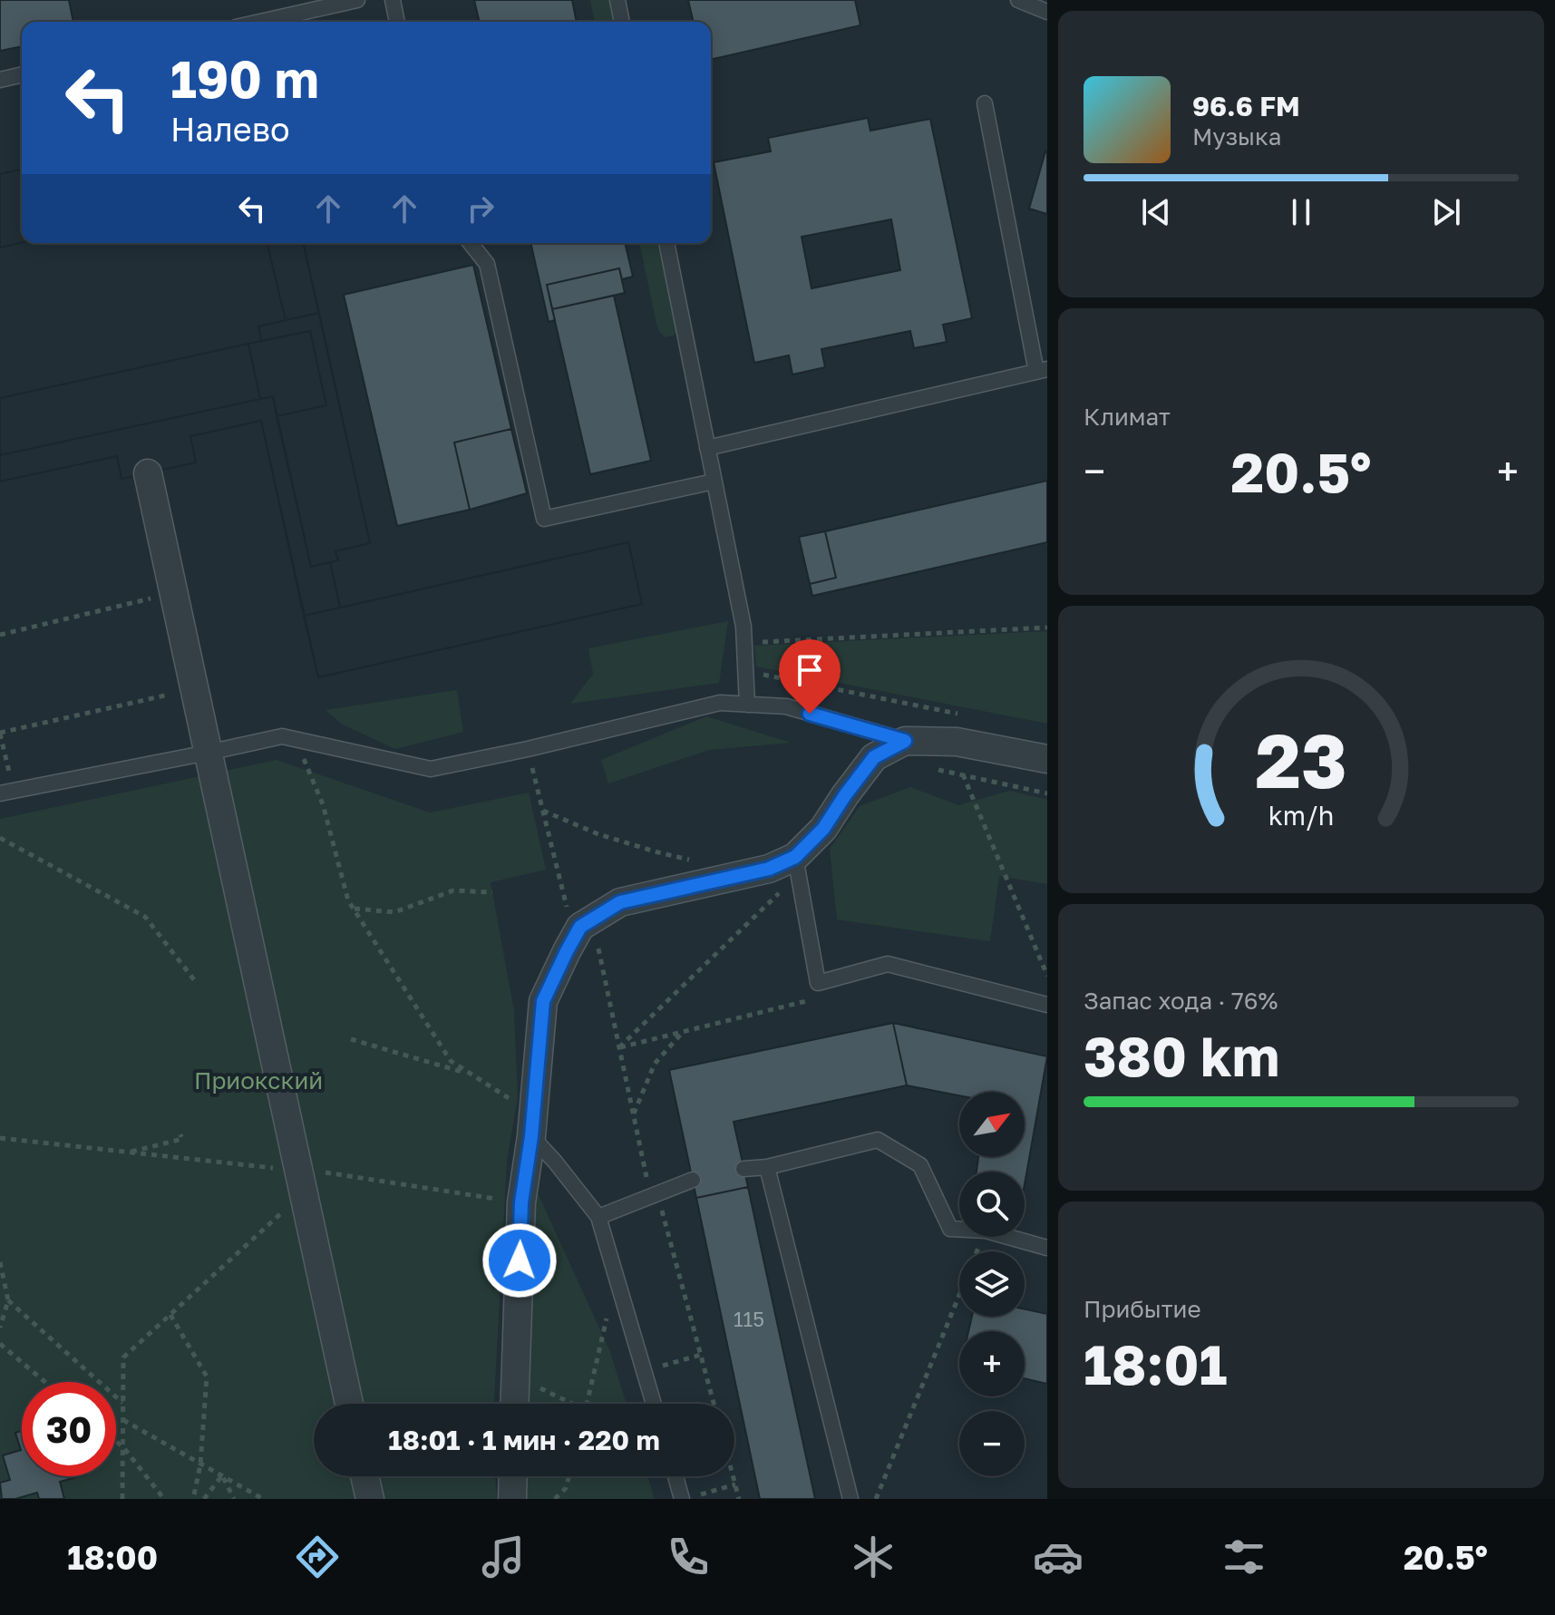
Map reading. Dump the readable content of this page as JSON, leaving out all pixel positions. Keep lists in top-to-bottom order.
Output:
{
  "parks": ["Приокский"],
  "house_numbers": ["115"],
  "north": "top right",
  "page": {
    "turn": ["190 m", "Налево"],
    "song": ["96.6 FM", "Музыка"],
    "tile": [
      "Климат",
      ["Запас хода · 76%", "380 km"],
      ["Прибытие", "18:01"]
    ],
    "heat": ["−", "20.5°", "+"],
    "map_buttons": ["+", "−"],
    "limit": "30",
    "trip": "18:01 · 1 мин · 220 m",
    "tabs": ["18:00", "20.5°"],
    "gauge": ["23", "km/h"]
  }
}
